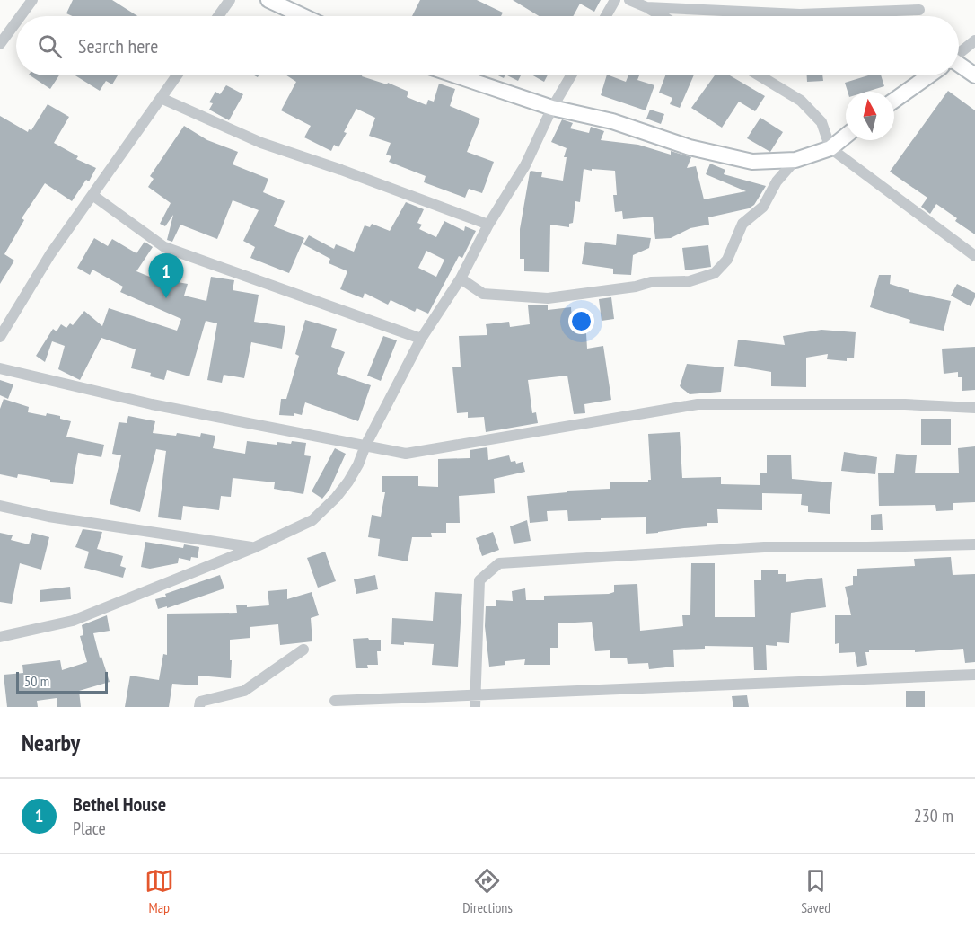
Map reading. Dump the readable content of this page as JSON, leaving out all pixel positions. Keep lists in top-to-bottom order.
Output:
{
  "scale_bar": "50 m",
  "north": "top",
  "page": {
    "search": "Search here",
    "pins": "1",
    "scale": "50 m",
    "heading": "Nearby",
    "list": [
      {
        "mark": "1",
        "name": "Bethel House",
        "note": "Place",
        "value": "230 m"
      }
    ],
    "nav": ["Map", "Directions", "Saved"]
  }
}
